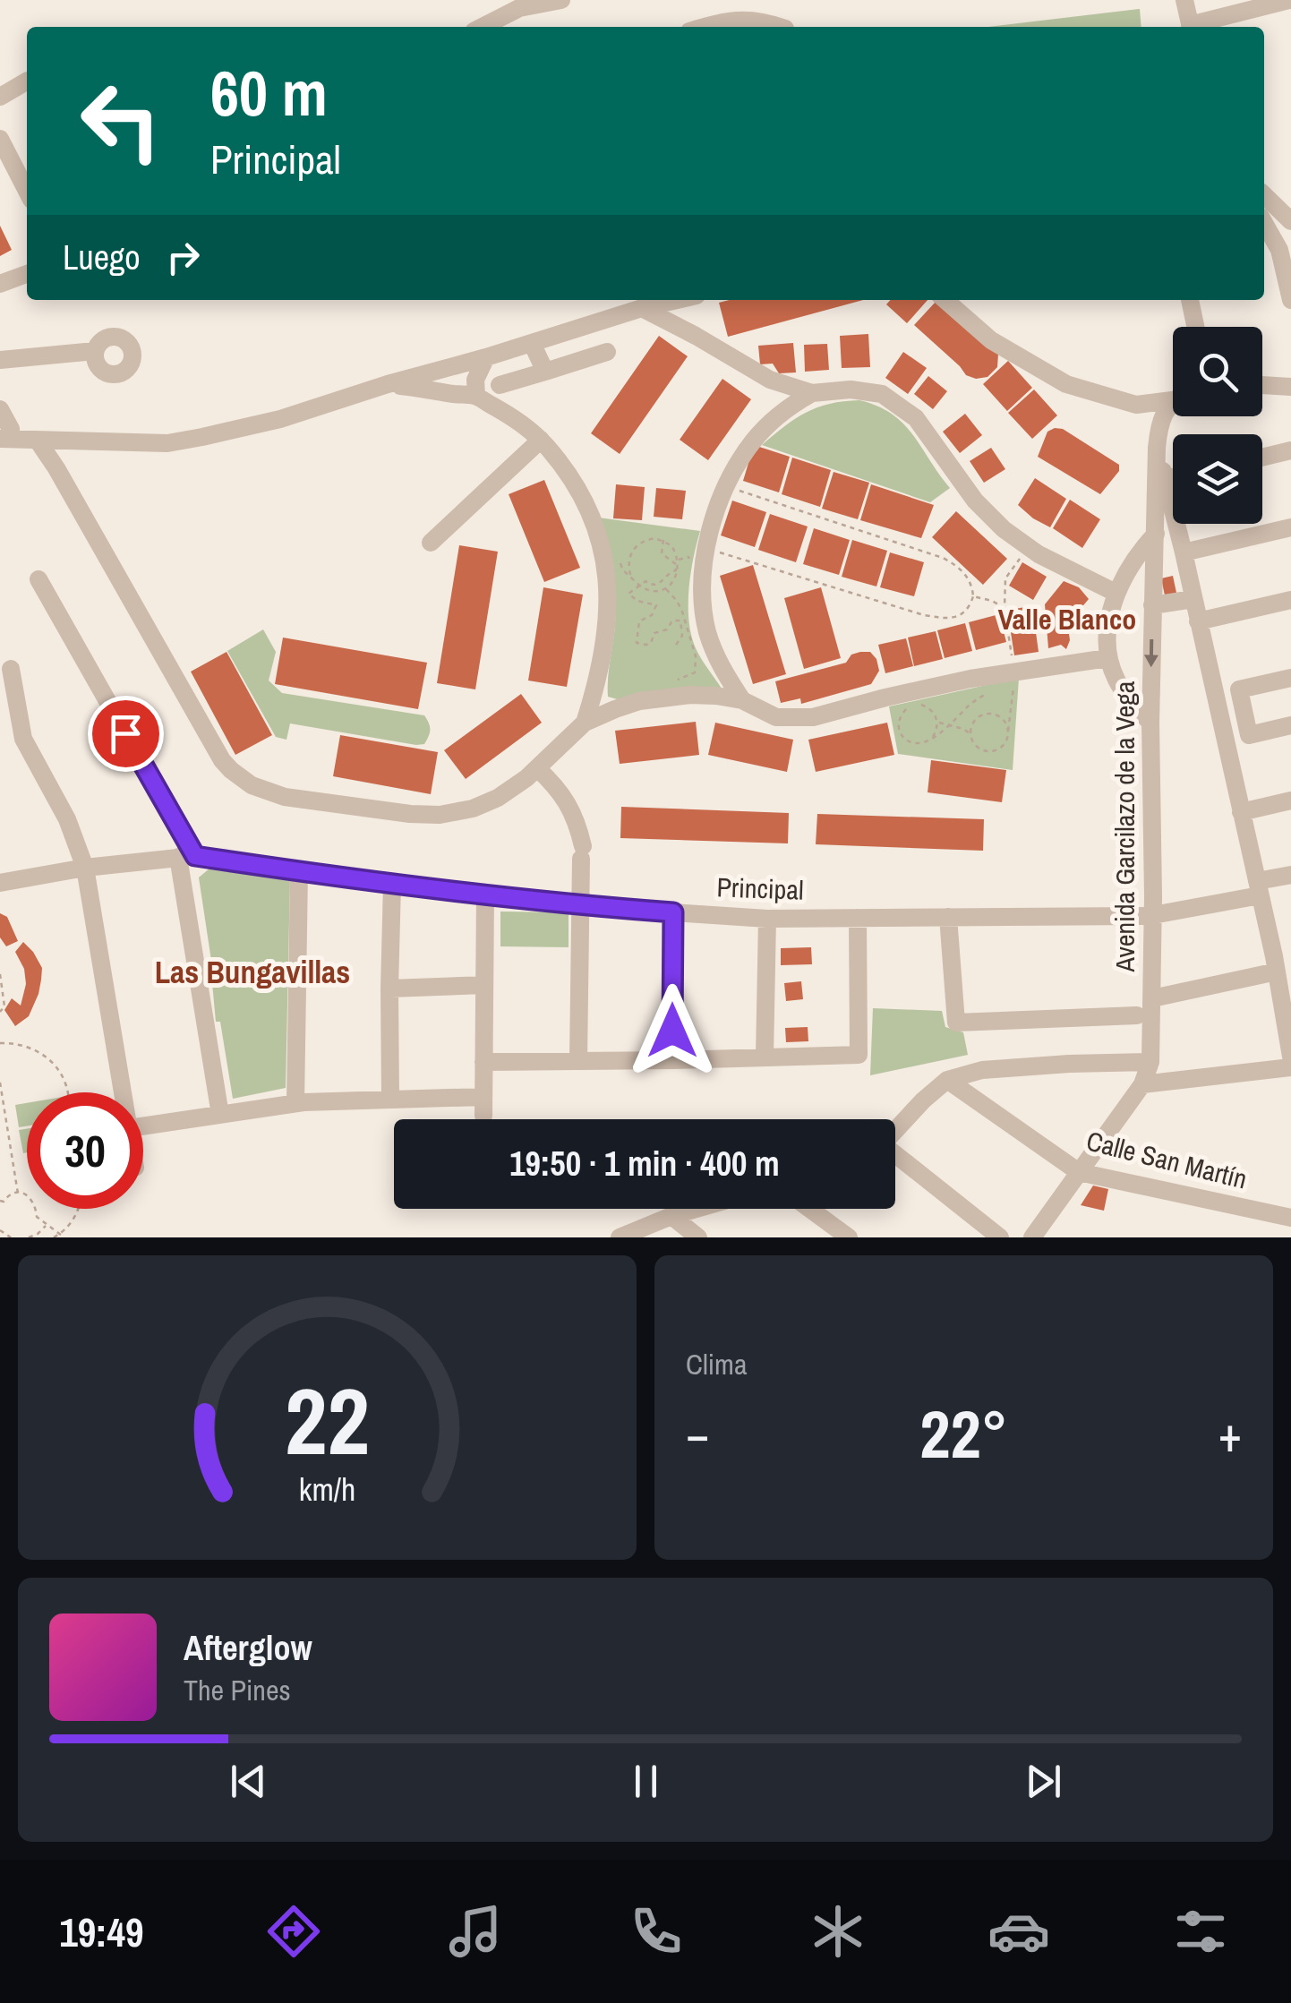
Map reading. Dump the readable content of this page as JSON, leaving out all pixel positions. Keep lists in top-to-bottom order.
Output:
{
  "streets": {
    "street": ["Avenida Garcilazo de la Vega", "Principal", "Calle San Martín"]
  },
  "crossings": [
    ["Avenida Garcilazo de la Vega", "Principal"],
    ["Avenida Garcilazo de la Vega", "Calle San Martín"]
  ],
  "districts": ["Valle Blanco", "Las Bungavillas"],
  "page": {
    "turn": ["60 m", "Principal"],
    "then": "Luego",
    "limit": "30",
    "trip": "19:50 · 1 min · 400 m",
    "tile": "Clima",
    "heat": ["−", "22°", "+"],
    "song": ["Afterglow", "The Pines"],
    "tabs": "19:49",
    "gauge": ["22", "km/h"]
  }
}
